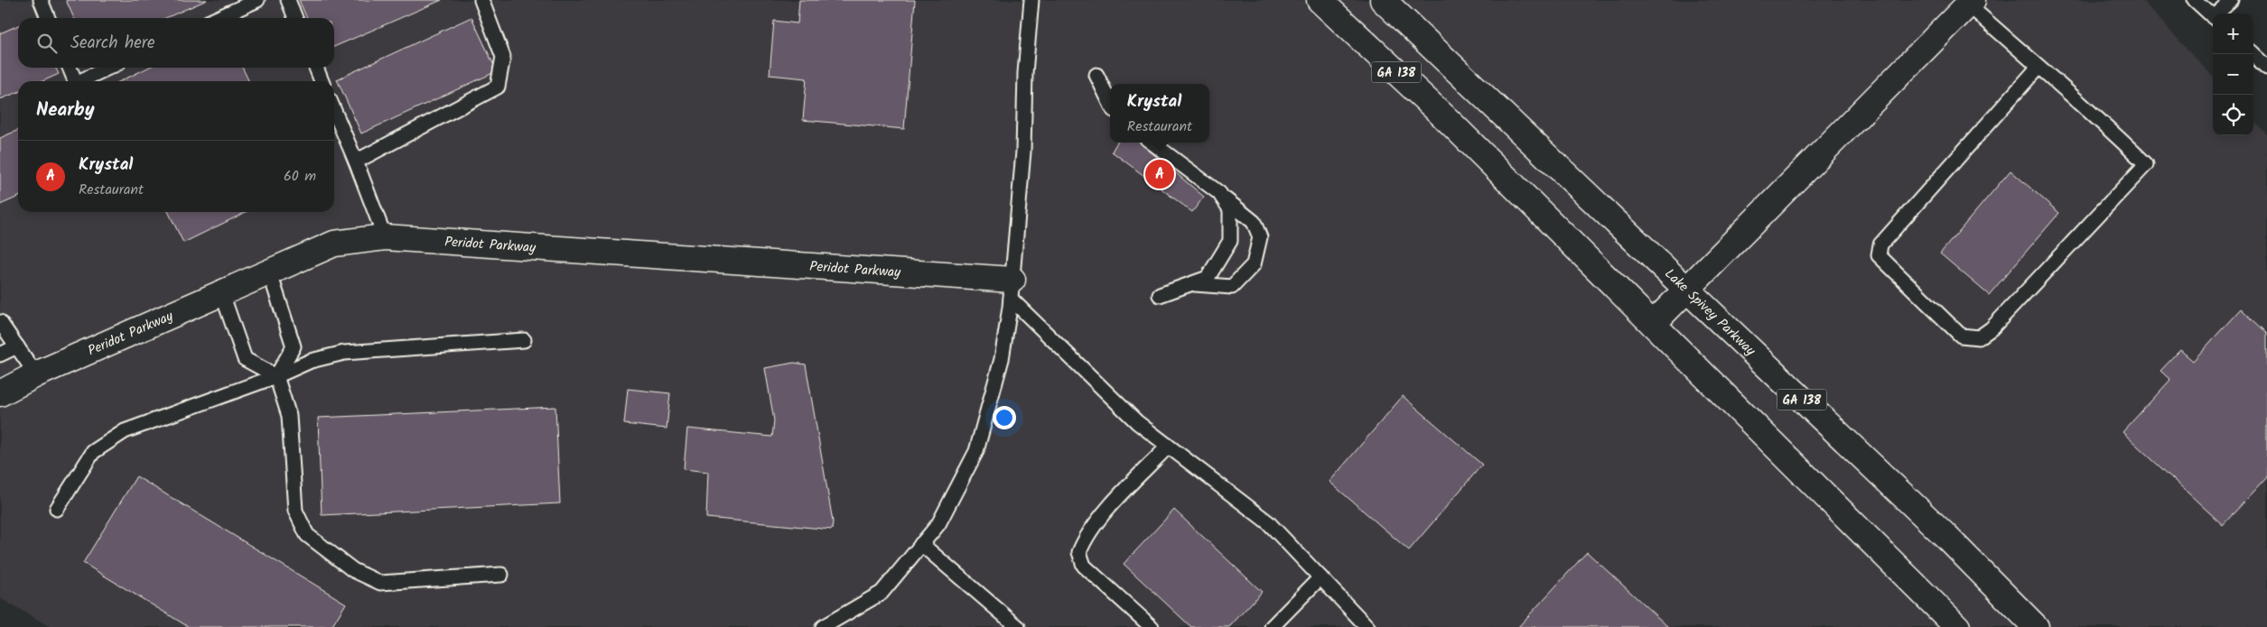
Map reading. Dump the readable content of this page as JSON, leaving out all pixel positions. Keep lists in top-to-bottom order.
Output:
{
  "streets": {
    "main road": ["GA 138", "Peridot Parkway", "Lake Spivey Parkway"]
  },
  "page": {
    "map_buttons": ["+", "−"],
    "search": "Search here",
    "heading": "Nearby",
    "popup": ["Krystal", "Restaurant"],
    "list": [
      {
        "mark": "A",
        "name": "Krystal",
        "note": "Restaurant",
        "value": "60 m"
      }
    ],
    "pins": "A"
  }
}
